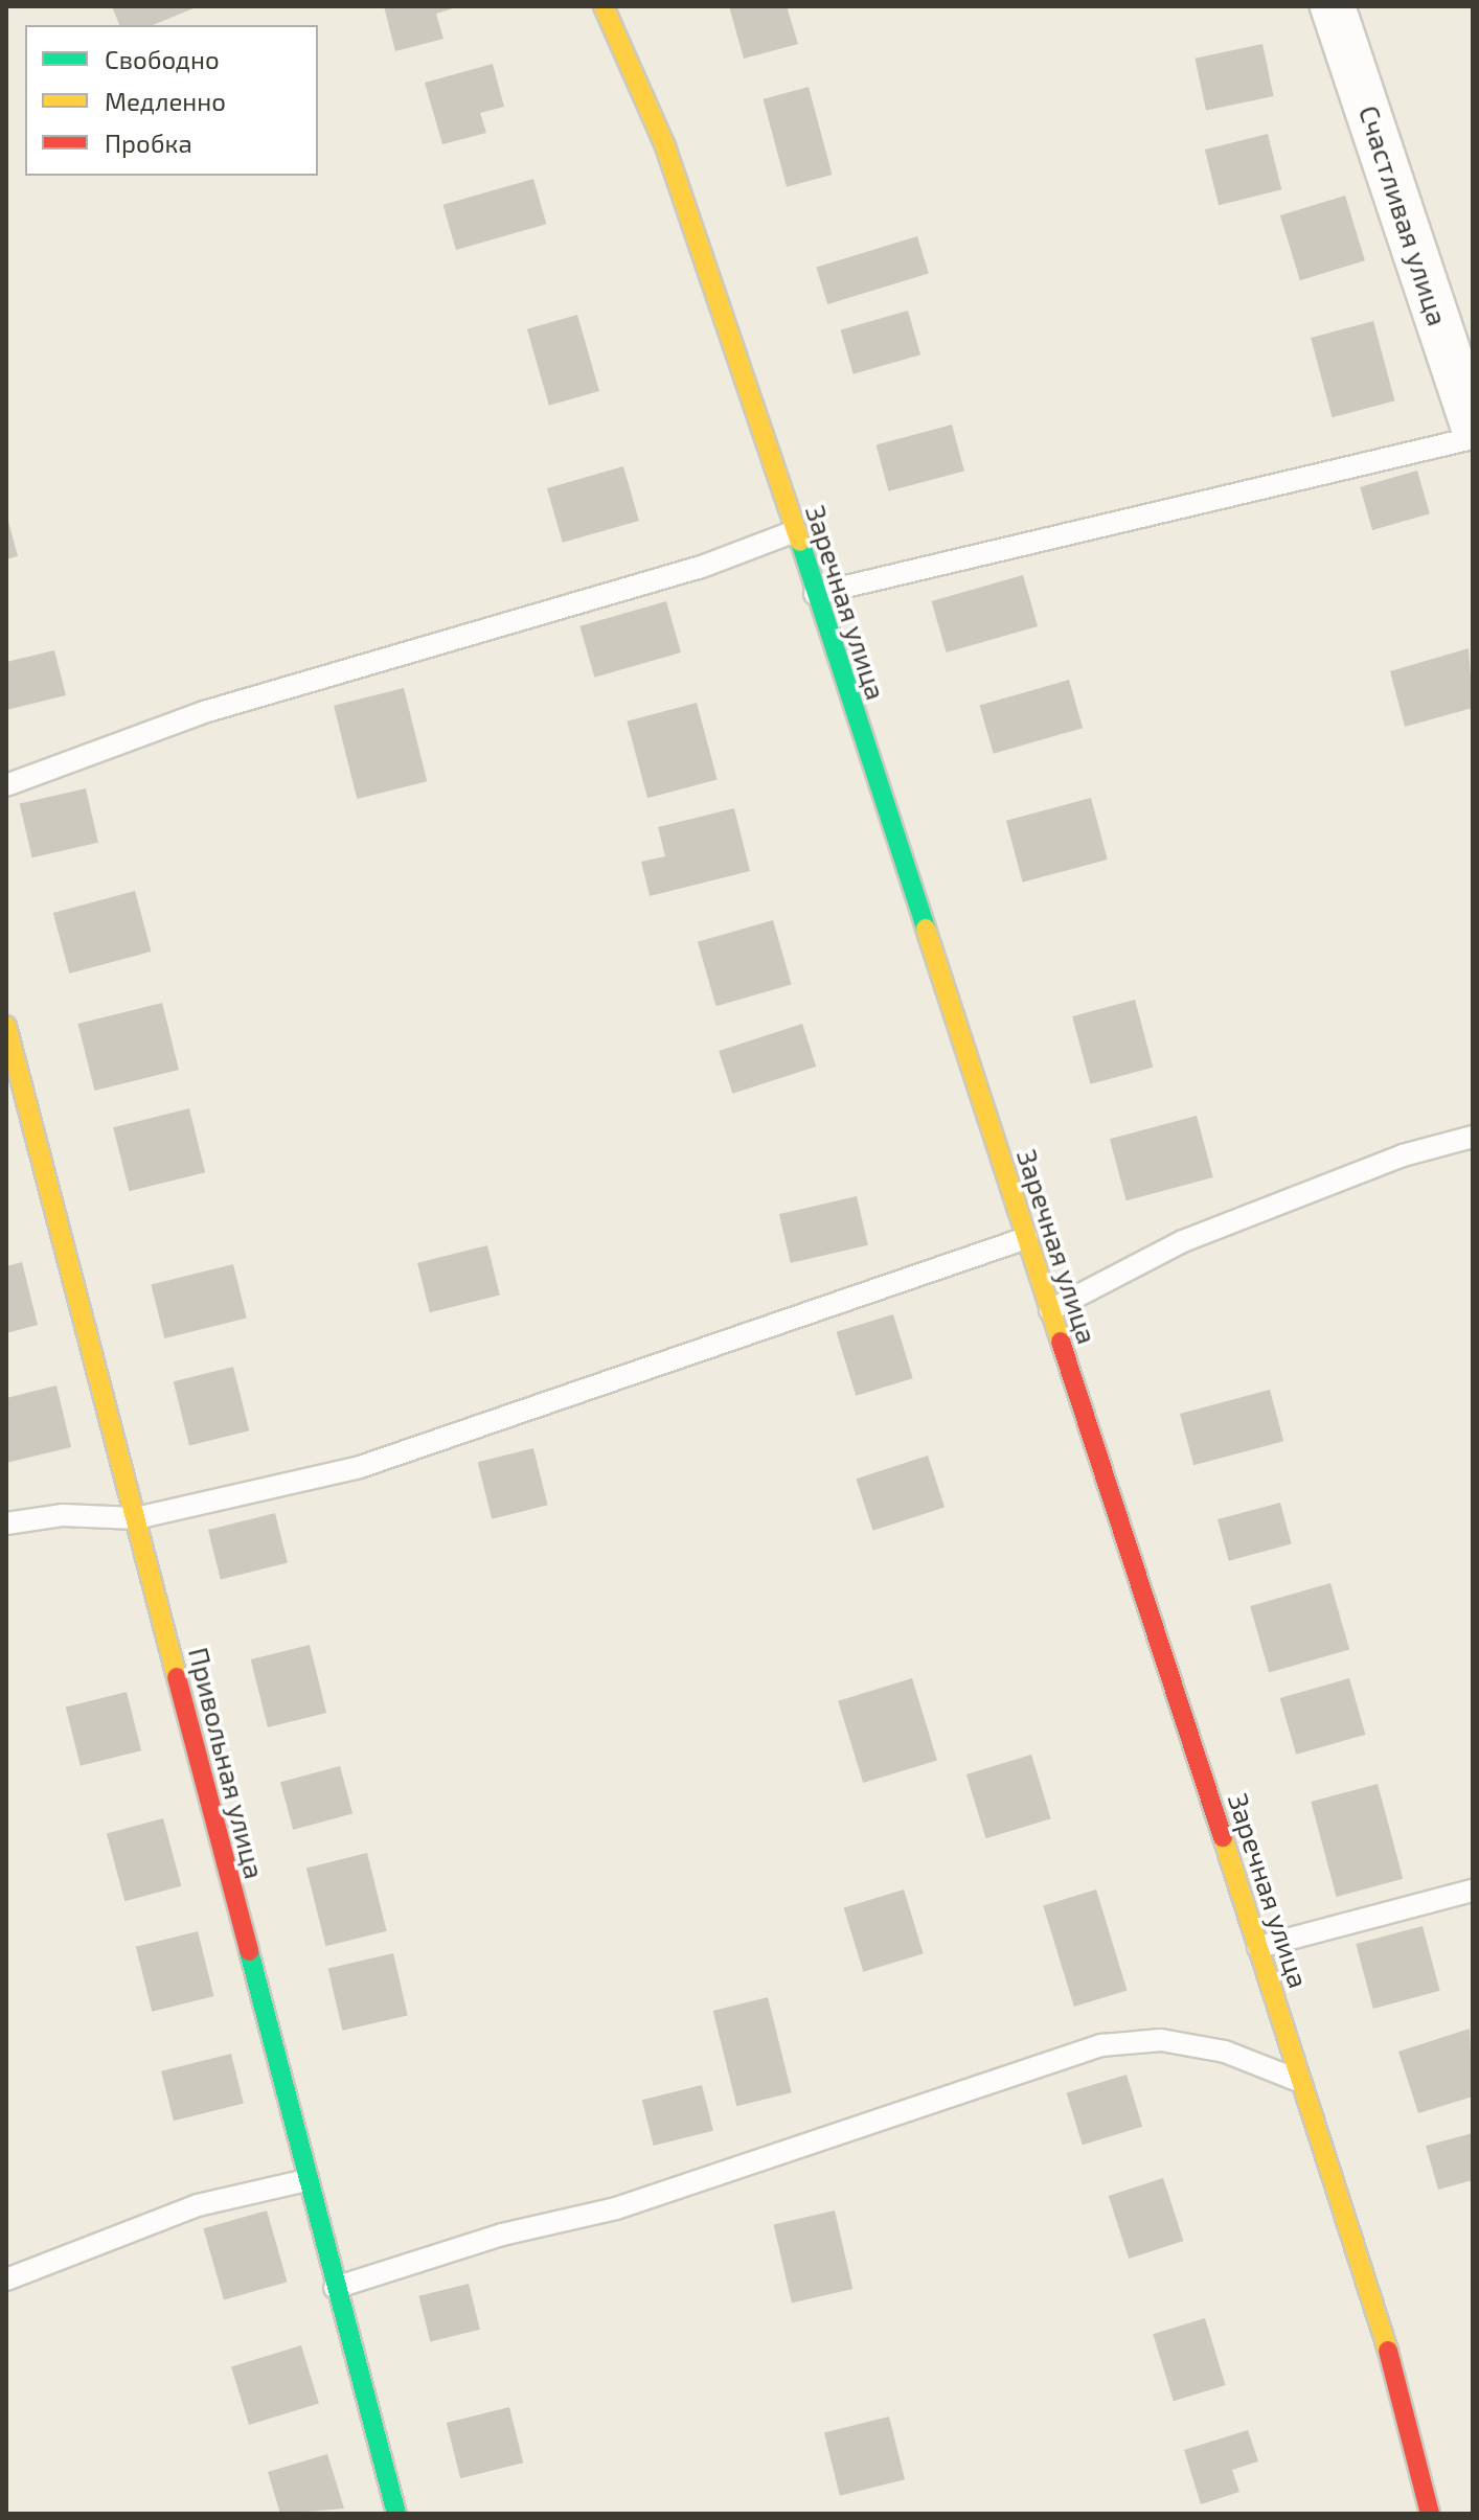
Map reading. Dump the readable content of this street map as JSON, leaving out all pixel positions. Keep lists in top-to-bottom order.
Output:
{
  "streets": {
    "street": ["Счастливая улица", "Заречная улица", "Привольная улица"]
  },
  "legend": ["Свободно", "Медленно", "Пробка"]
}
